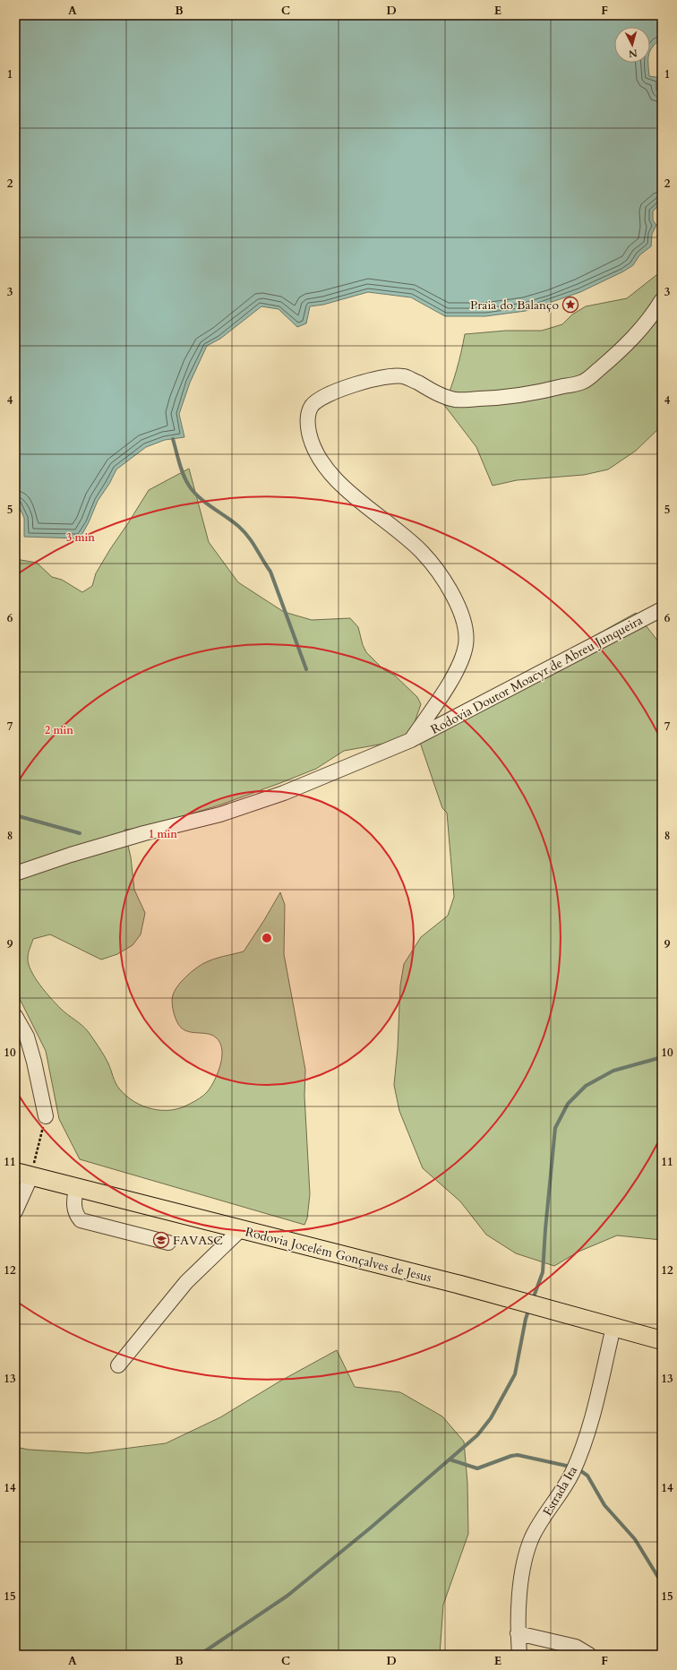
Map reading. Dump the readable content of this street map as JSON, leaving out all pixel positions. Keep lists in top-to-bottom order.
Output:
{
  "streets": {
    "main road": ["Rodovia Jocelém Gonçalves de Jesus"],
    "street": ["Rodovia Doutor Moacyr de Abreu Junqueira", "Estrada Ita"]
  },
  "crossings": [
    ["Rodovia Jocelém Gonçalves de Jesus", "Estrada Ita"]
  ],
  "places": {
    "place": ["Praia do Balanço"],
    "school or university": ["FAVASC"]
  },
  "north": "bottom",
  "grid": {
    "columns": [
      "A",
      "B",
      "C",
      "D",
      "E",
      "F"
    ],
    "rows": [
      "1",
      "2",
      "3",
      "4",
      "5",
      "6",
      "7",
      "8",
      "9",
      "10",
      "11",
      "12",
      "13",
      "14",
      "15"
    ]
  },
  "rings": ["3 min", "2 min", "1 min"]
}
